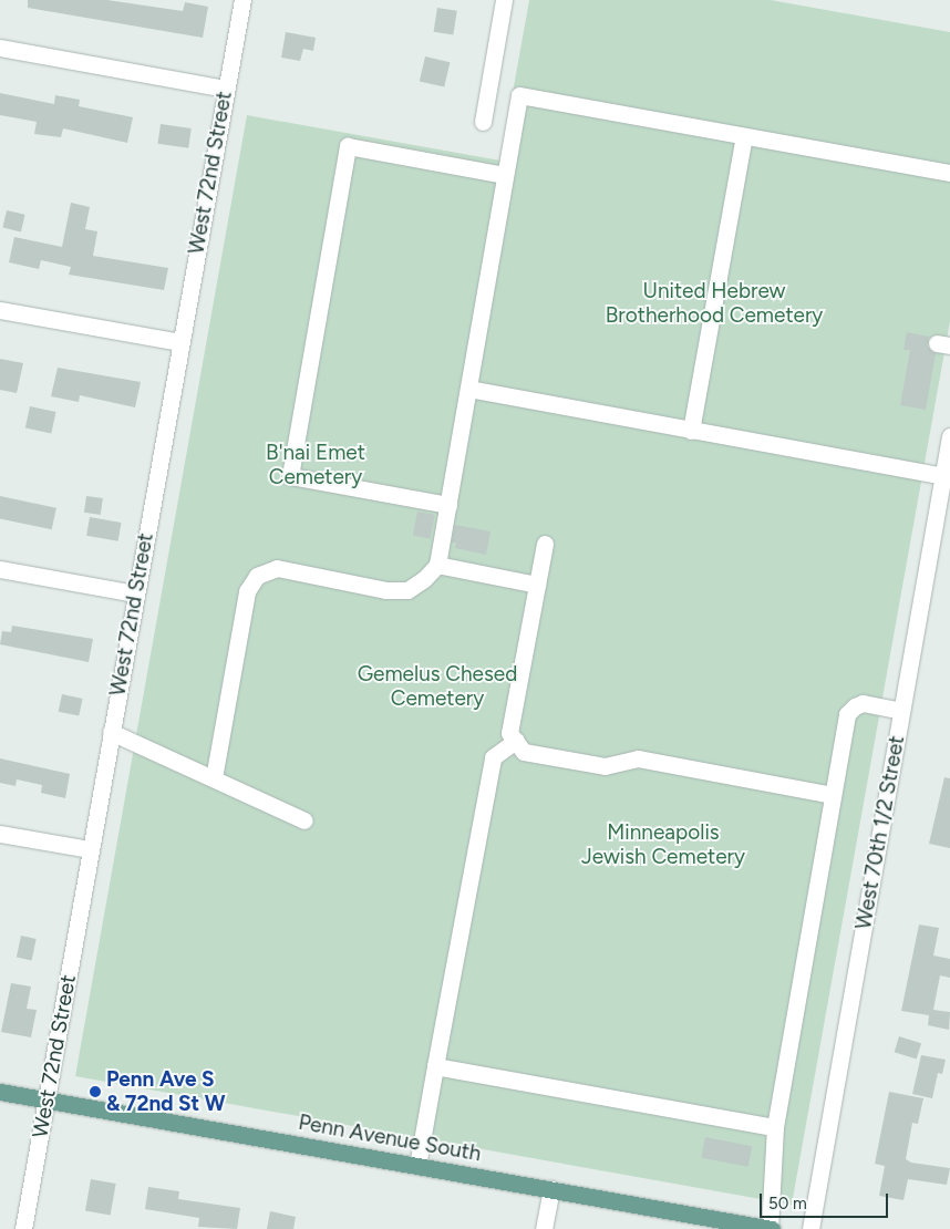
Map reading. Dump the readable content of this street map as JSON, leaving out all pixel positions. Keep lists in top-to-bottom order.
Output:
{
  "streets": {
    "main road": ["Penn Avenue South"],
    "street": ["West 72nd Street", "West 70th 1/2 Street"]
  },
  "crossings": [
    ["West 72nd Street", "Penn Avenue South"]
  ],
  "parks": [
    "United Hebrew Brotherhood Cemetery",
    "B'nai Emet Cemetery",
    "Gemelus Chesed Cemetery",
    "Minneapolis Jewish Cemetery"
  ],
  "places": ["Penn Ave S & 72nd St W"],
  "scale_bar": "50 m"
}
